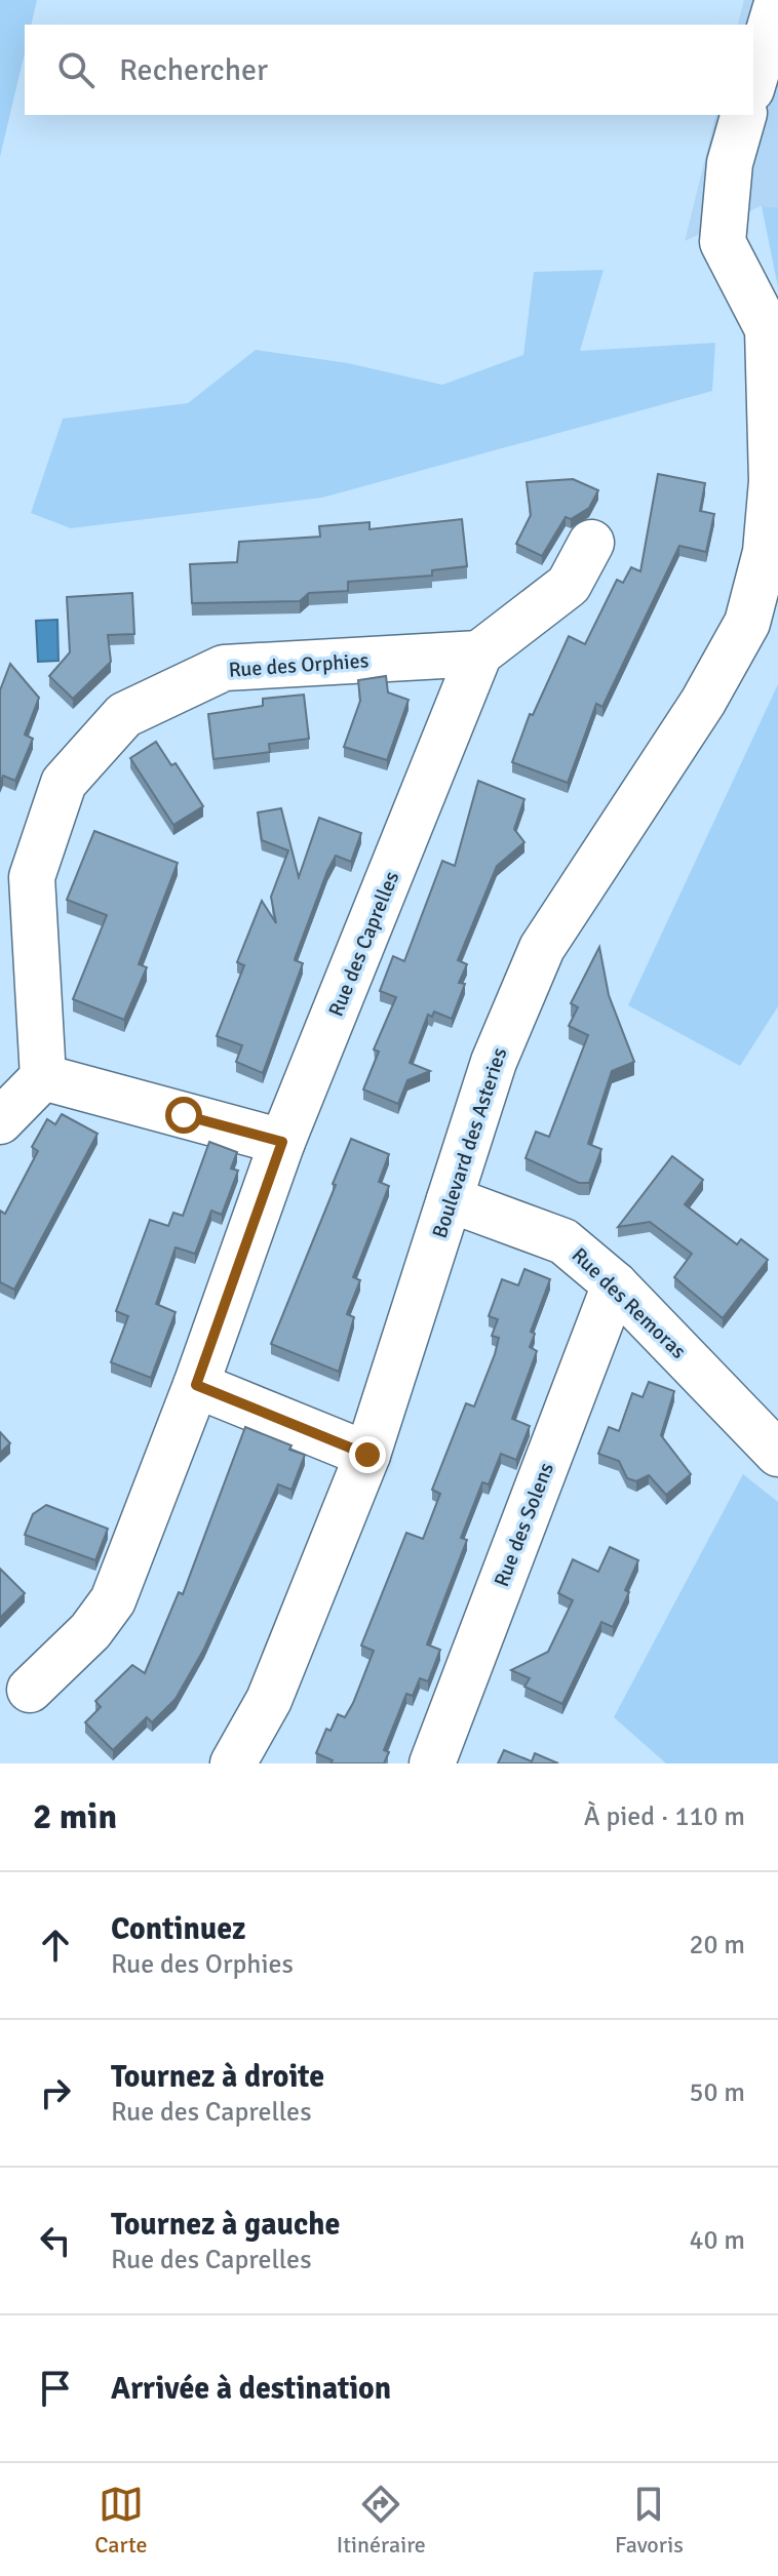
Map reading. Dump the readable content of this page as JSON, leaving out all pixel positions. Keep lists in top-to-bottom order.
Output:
{
  "streets": {
    "street": [
      "Rue des Orphies",
      "Rue des Caprelles",
      "Boulevard des Asteries",
      "Rue des Remoras",
      "Rue des Solens"
    ]
  },
  "crossings": [
    ["Rue des Orphies", "Rue des Caprelles"],
    ["Boulevard des Asteries", "Rue des Remoras"],
    ["Rue des Remoras", "Rue des Solens"]
  ],
  "page": {
    "search": "Rechercher",
    "heading": ["2 min", "À pied · 110 m"],
    "list": [
      ["Continuez", "Rue des Orphies", "20 m"],
      ["Tournez à droite", "Rue des Caprelles", "50 m"],
      ["Tournez à gauche", "Rue des Caprelles", "40 m"],
      "Arrivée à destination"
    ],
    "nav": ["Carte", "Itinéraire", "Favoris"]
  }
}
